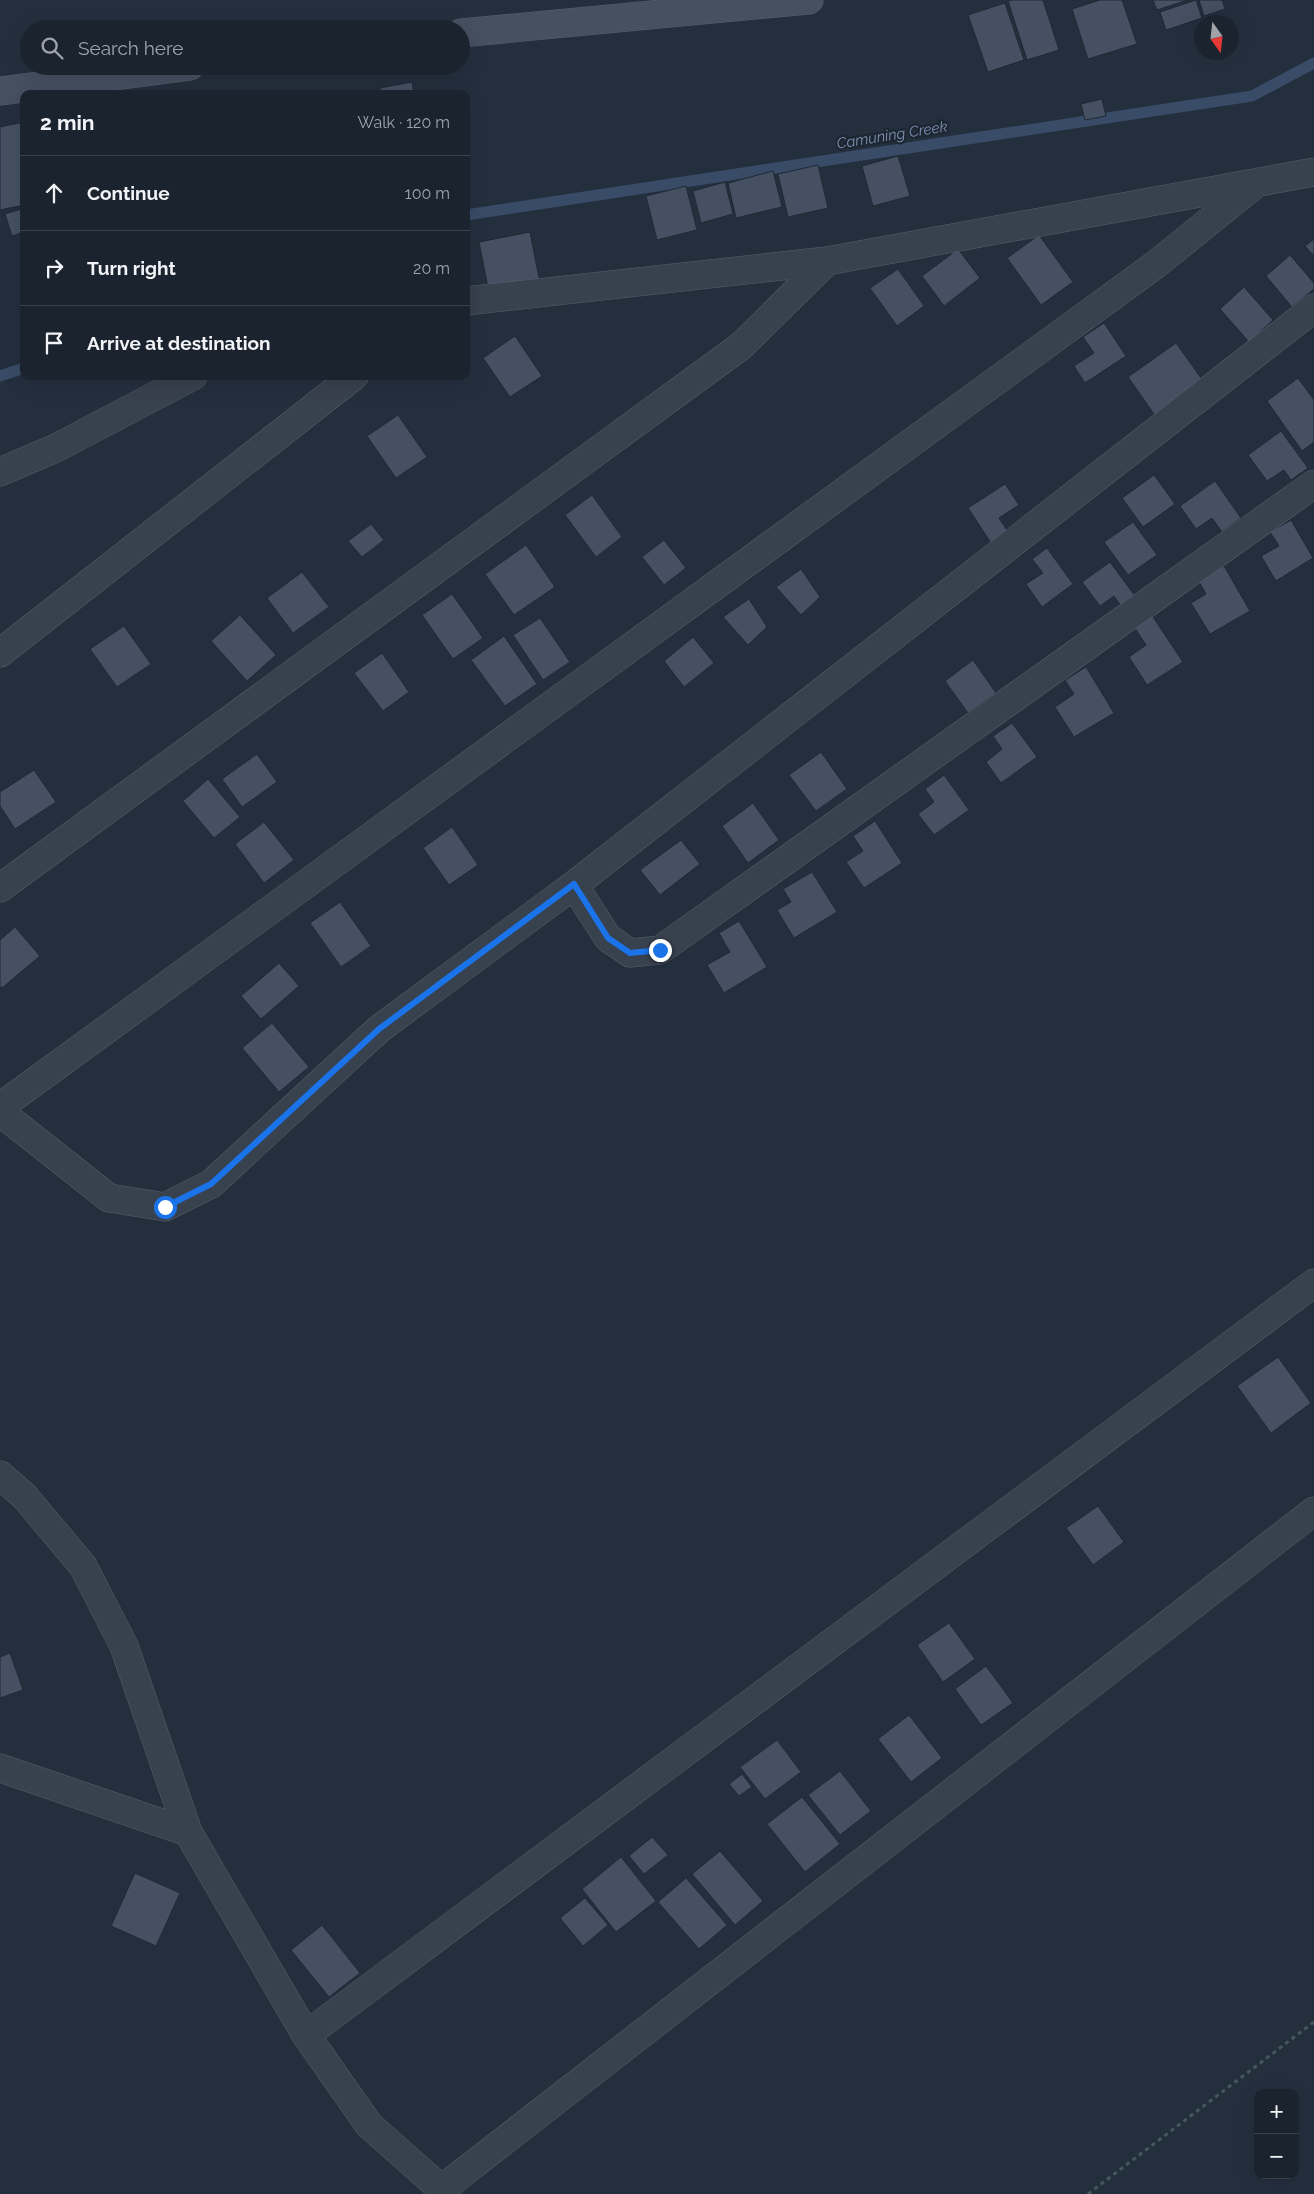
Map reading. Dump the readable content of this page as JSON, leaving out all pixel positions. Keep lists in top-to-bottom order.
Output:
{
  "water": ["Camuning Creek"],
  "north": "bottom",
  "page": {
    "search": "Search here",
    "heading": ["2 min", "Walk · 120 m"],
    "list": [
      ["Continue", "100 m"],
      ["Turn right", "20 m"],
      "Arrive at destination"
    ],
    "map_buttons": ["+", "−"]
  }
}
